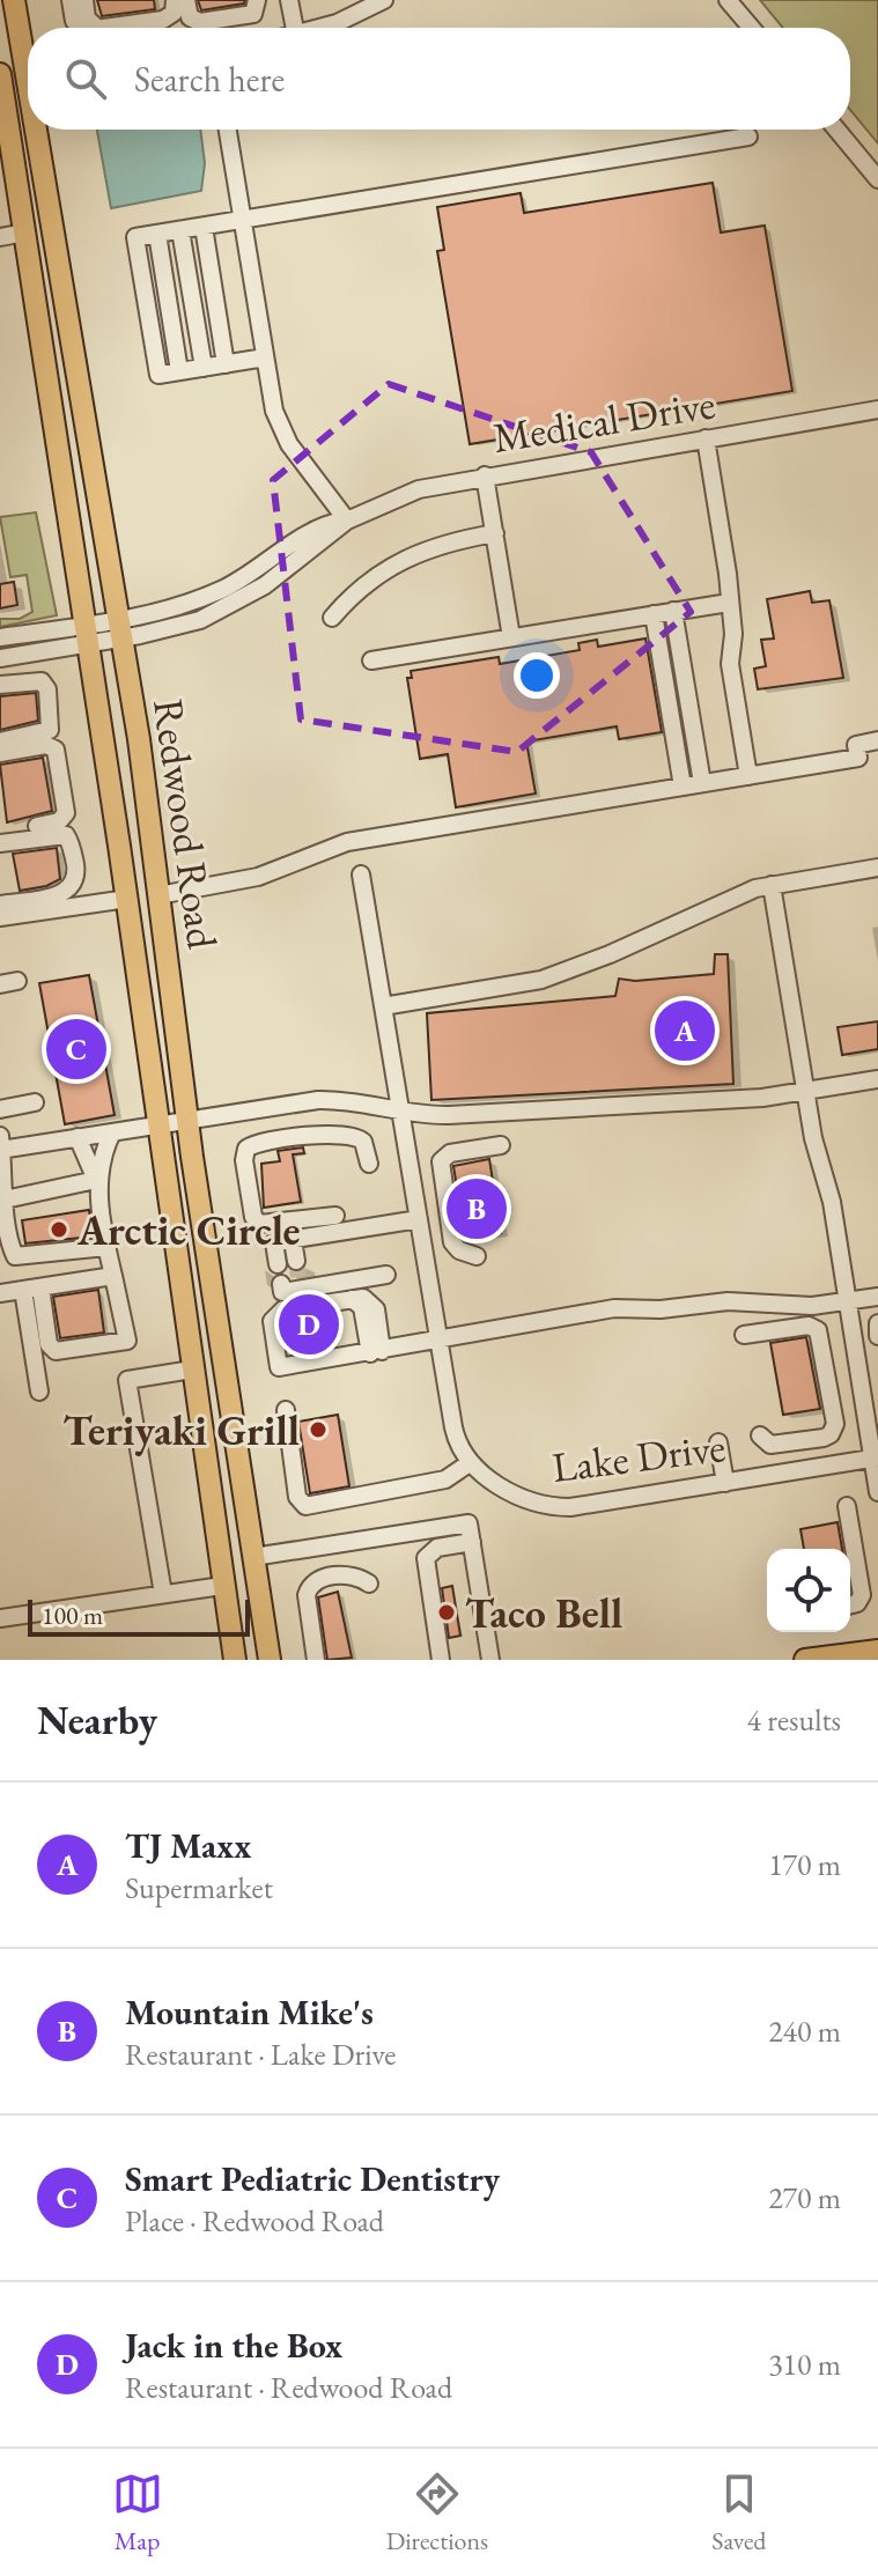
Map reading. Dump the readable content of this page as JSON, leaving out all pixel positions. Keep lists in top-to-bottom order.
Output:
{
  "streets": {
    "main road": ["Redwood Road"],
    "street": ["Medical Drive", "Lake Drive"]
  },
  "crossings": [
    ["Medical Drive", "Redwood Road"]
  ],
  "places": ["Arctic Circle", "Teriyaki Grill", "Taco Bell"],
  "scale_bar": "100 m",
  "page": {
    "search": "Search here",
    "pins": [
      "A",
      "C",
      "B",
      "D"
    ],
    "scale": "100 m",
    "heading": ["Nearby", "4 results"],
    "list": [
      {
        "mark": "A",
        "name": "TJ Maxx",
        "note": "Supermarket",
        "value": "170 m"
      },
      {
        "mark": "B",
        "name": "Mountain Mike's",
        "note": "Restaurant · Lake Drive",
        "value": "240 m"
      },
      {
        "mark": "C",
        "name": "Smart Pediatric Dentistry",
        "note": "Place · Redwood Road",
        "value": "270 m"
      },
      {
        "mark": "D",
        "name": "Jack in the Box",
        "note": "Restaurant · Redwood Road",
        "value": "310 m"
      }
    ],
    "nav": ["Map", "Directions", "Saved"]
  }
}
